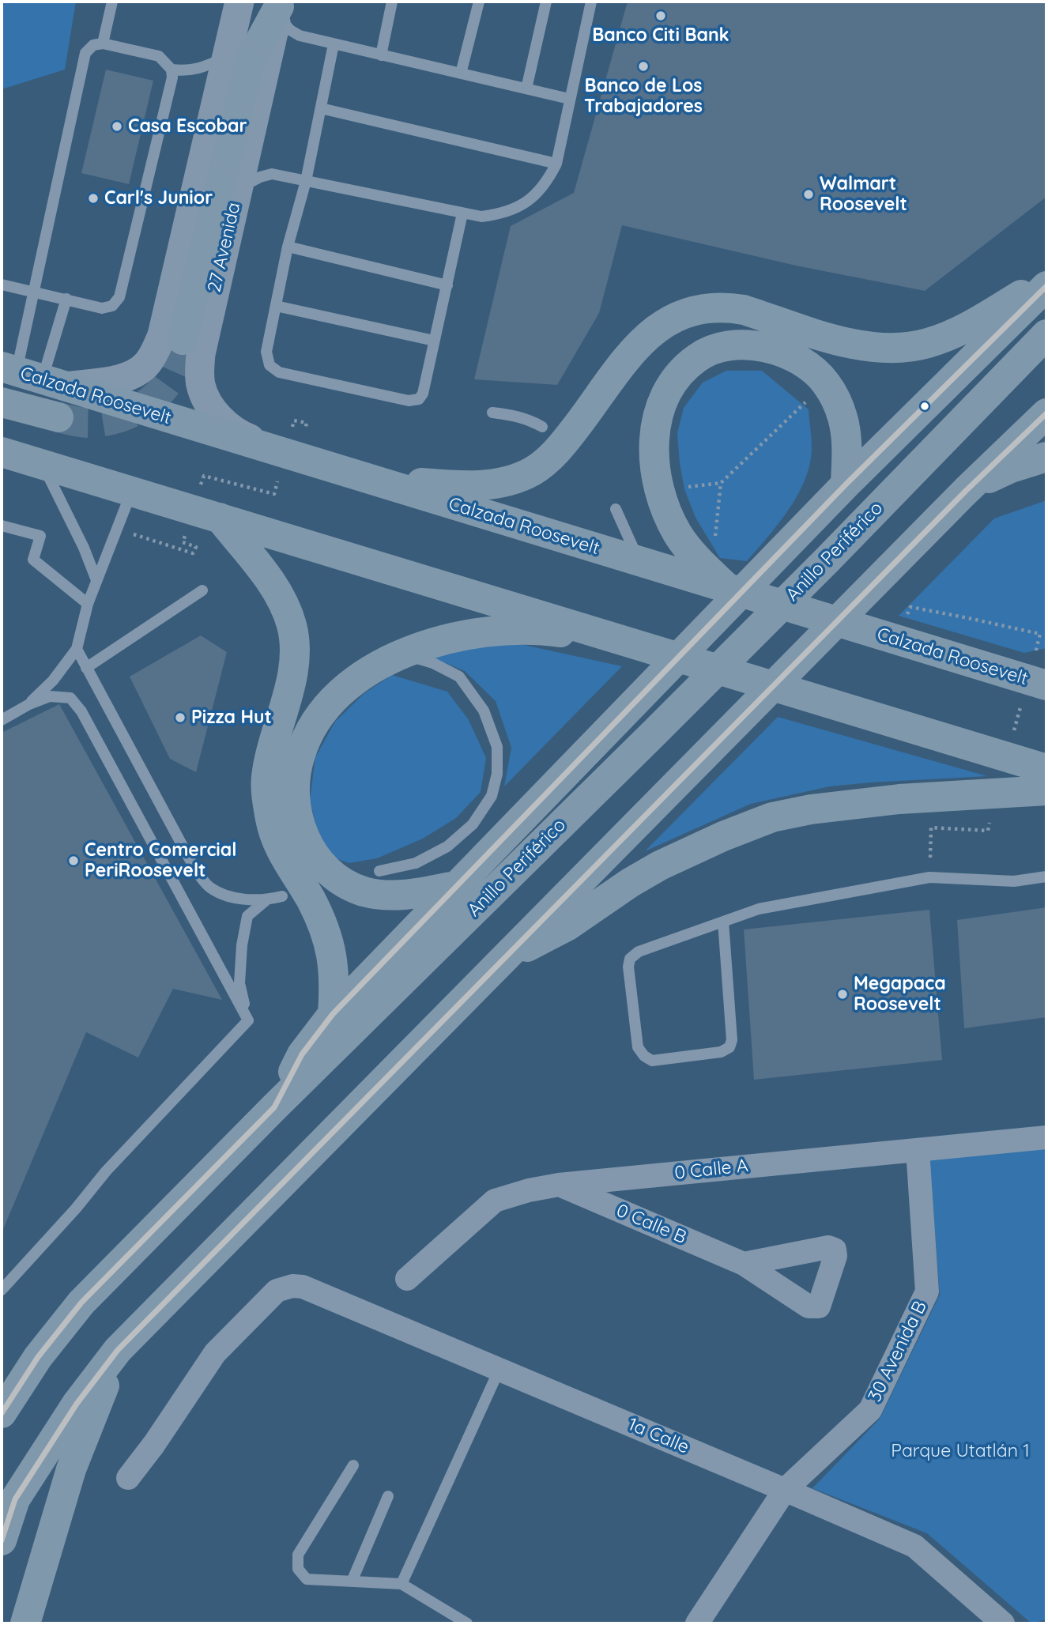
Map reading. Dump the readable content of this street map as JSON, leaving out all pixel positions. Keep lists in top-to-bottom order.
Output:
{
  "streets": {
    "highway": ["Calzada Roosevelt", "Anillo Periférico"],
    "street": [
      "27 Avenida",
      "0 Calle A",
      "0 Calle B",
      "30 Avenida B",
      "1a Calle"
    ]
  },
  "crossings": [
    ["27 Avenida", "Calzada Roosevelt"],
    ["0 Calle A", "0 Calle B"],
    ["0 Calle A", "30 Avenida B"],
    ["30 Avenida B", "1a Calle"]
  ],
  "parks": ["Parque Utatlán 1"],
  "places": [
    "Banco Citi Bank",
    "Banco de Los Trabajadores",
    "Casa Escobar",
    "Walmart Roosevelt",
    "Carl's Junior",
    "Pizza Hut",
    "Centro Comercial PeriRoosevelt",
    "Megapaca Roosevelt"
  ]
}
